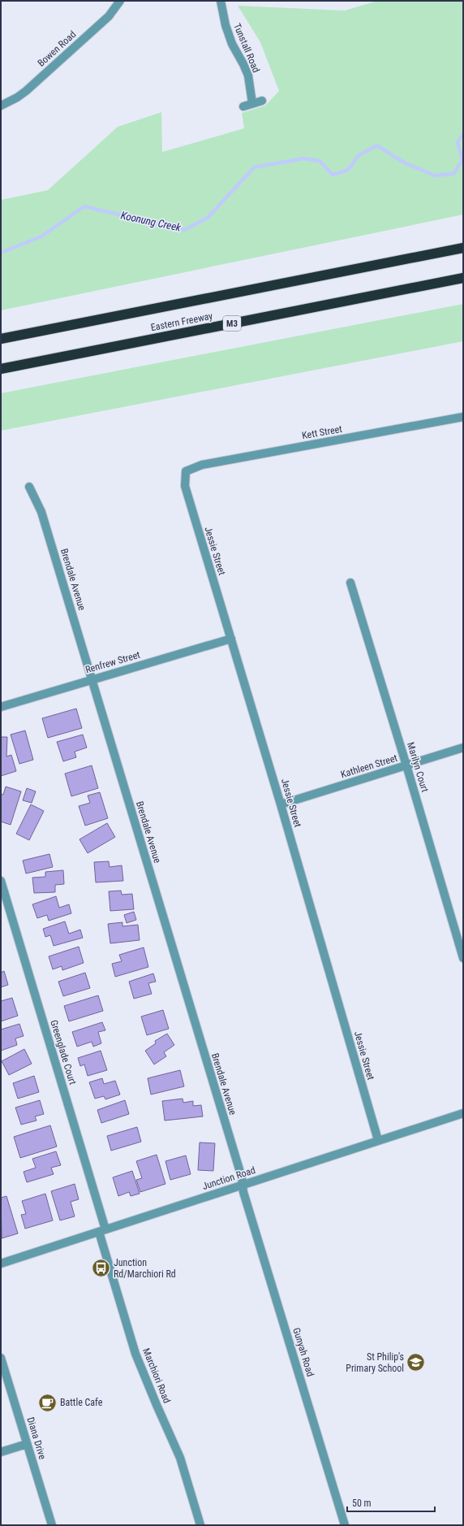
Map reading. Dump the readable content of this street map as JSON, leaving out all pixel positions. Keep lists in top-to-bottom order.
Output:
{
  "streets": {
    "highway": ["Eastern Freeway", "M3"],
    "street": [
      "Tunstall Road",
      "Bowen Road",
      "Kett Street",
      "Jessie Street",
      "Brendale Avenue",
      "Renfrew Street",
      "Kathleen Street",
      "Marilyn Court",
      "Greenglade Court",
      "Junction Road",
      "Gunyah Road",
      "Marchiori Road",
      "Diana Drive"
    ]
  },
  "crossings": [
    ["Kett Street", "Jessie Street"],
    ["Jessie Street", "Renfrew Street"],
    ["Jessie Street", "Kathleen Street"],
    ["Jessie Street", "Junction Road"],
    ["Brendale Avenue", "Renfrew Street"],
    ["Brendale Avenue", "Junction Road"],
    ["Brendale Avenue", "Gunyah Road"],
    ["Kathleen Street", "Marilyn Court"],
    ["Greenglade Court", "Junction Road"],
    ["Greenglade Court", "Marchiori Road"],
    ["Junction Road", "Gunyah Road"],
    ["Junction Road", "Marchiori Road"]
  ],
  "water": ["Koonung Creek"],
  "places": {
    "bus stop": ["Junction Rd/Marchiori Rd"],
    "school or university": ["St Philip's Primary School"],
    "cafe": ["Battle Cafe"]
  },
  "scale_bar": "50 m"
}
